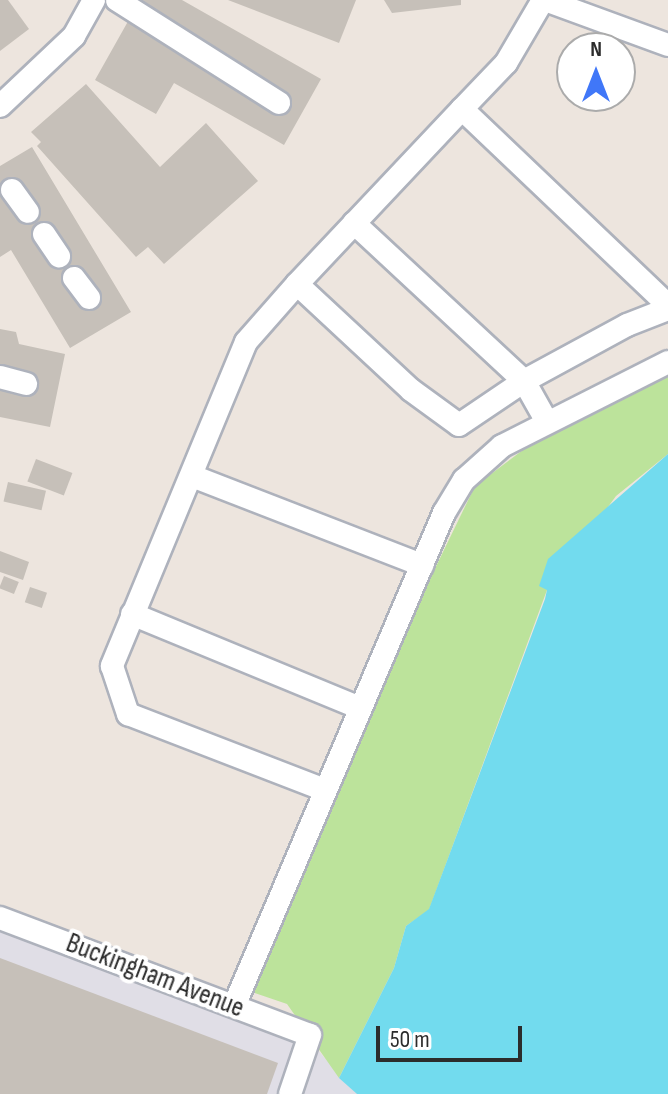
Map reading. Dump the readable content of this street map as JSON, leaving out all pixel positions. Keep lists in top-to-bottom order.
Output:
{
  "streets": {
    "street": ["Buckingham Avenue"]
  },
  "scale_bar": "50 m",
  "north": "top"
}
